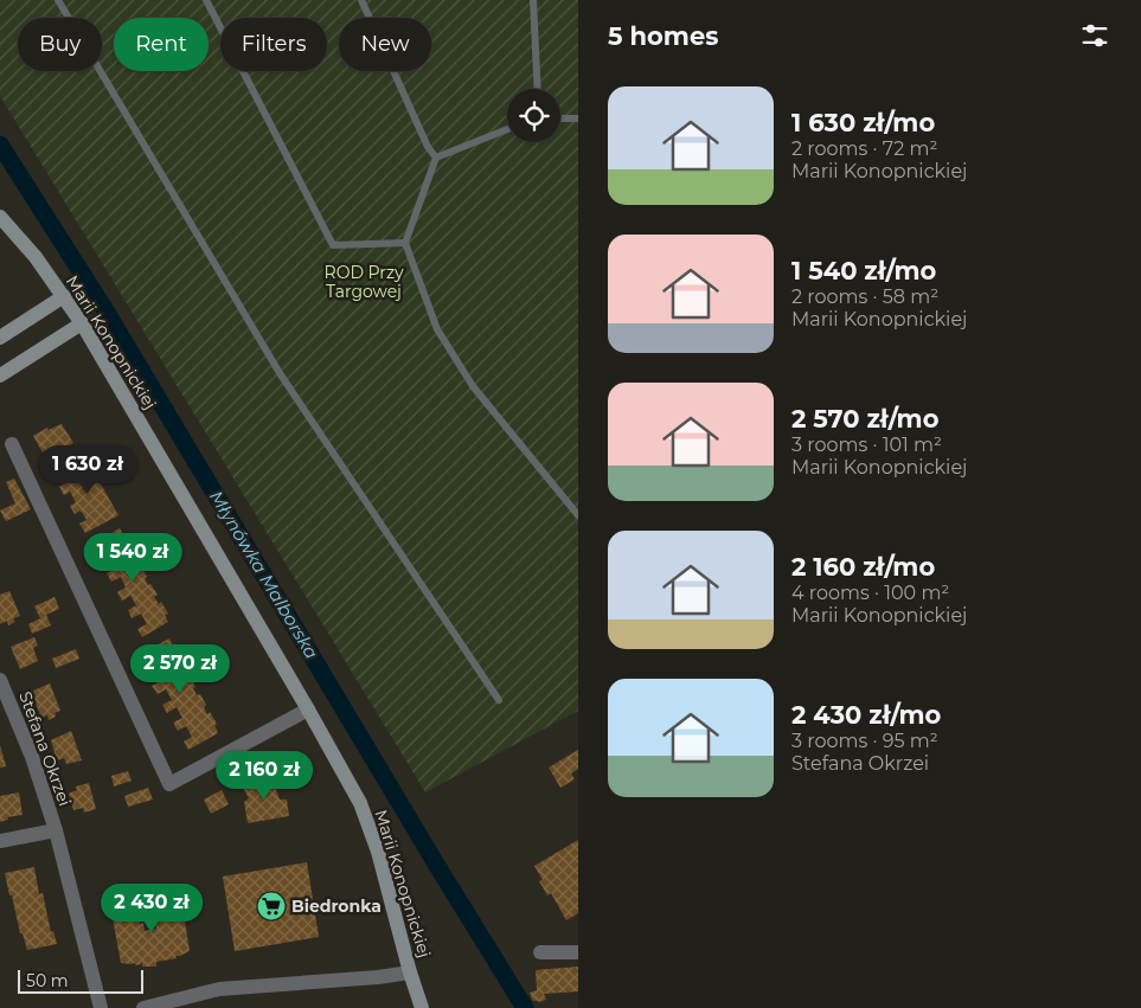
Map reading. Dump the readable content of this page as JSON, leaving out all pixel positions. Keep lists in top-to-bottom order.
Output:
{
  "streets": {
    "street": ["Marii Konopnickiej", "Stefana Okrzei"]
  },
  "water": ["Młynówka Malborska"],
  "parks": ["ROD Przy Targowej"],
  "places": {
    "supermarket": ["Biedronka"]
  },
  "scale_bar": "50 m",
  "page": {
    "heading": "5 homes",
    "chip": [
      "Buy",
      "Rent",
      "Filters",
      "New"
    ],
    "list": [
      {
        "name": "1 630 zł/mo",
        "note": "2 rooms · 72 m² · Marii Konopnickiej"
      },
      {
        "name": "1 540 zł/mo",
        "note": "2 rooms · 58 m² · Marii Konopnickiej"
      },
      {
        "name": "2 570 zł/mo",
        "note": "3 rooms · 101 m² · Marii Konopnickiej"
      },
      {
        "name": "2 160 zł/mo",
        "note": "4 rooms · 100 m² · Marii Konopnickiej"
      },
      {
        "name": "2 430 zł/mo",
        "note": "3 rooms · 95 m² · Stefana Okrzei"
      }
    ],
    "price": [
      "1 630 zł",
      "1 540 zł",
      "2 570 zł",
      "2 160 zł",
      "2 430 zł"
    ],
    "scale": "50 m"
  }
}
